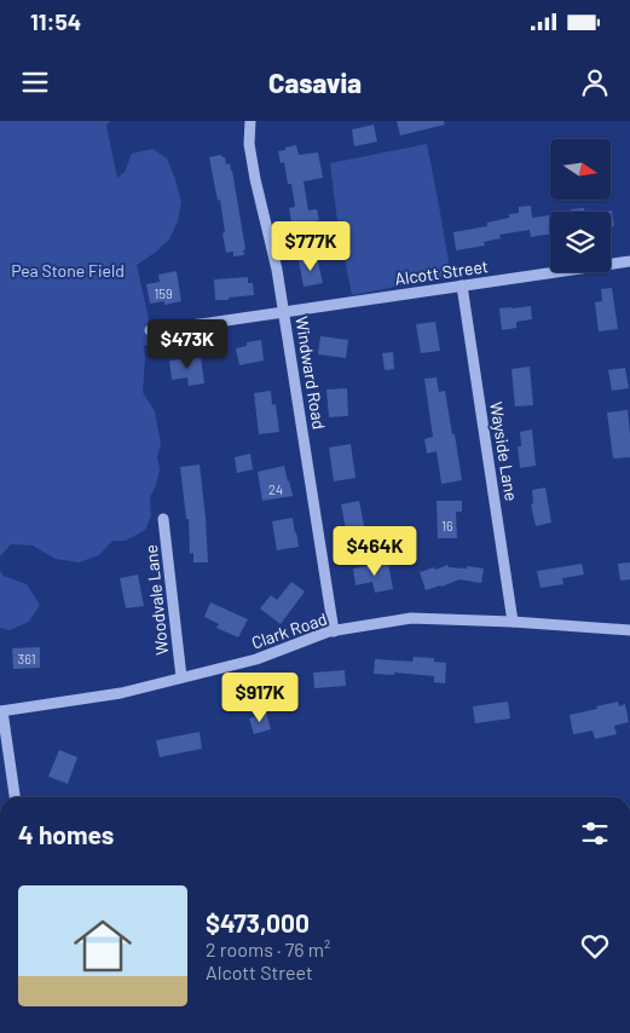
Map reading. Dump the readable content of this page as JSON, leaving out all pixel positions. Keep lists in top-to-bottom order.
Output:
{
  "streets": {
    "street": [
      "Alcott Street",
      "Windward Road",
      "Wayside Lane",
      "Woodvale Lane",
      "Clark Road"
    ]
  },
  "crossings": [
    ["Alcott Street", "Windward Road"],
    ["Alcott Street", "Wayside Lane"],
    ["Windward Road", "Clark Road"],
    ["Wayside Lane", "Clark Road"],
    ["Woodvale Lane", "Clark Road"]
  ],
  "parks": ["Pea Stone Field"],
  "house_numbers": [
    "159",
    "24",
    "16",
    "361"
  ],
  "north": "right",
  "page": {
    "status": "11:54",
    "header": "Casavia",
    "price": [
      "$777K",
      "$473K",
      "$464K",
      "$917K"
    ],
    "heading": "4 homes",
    "list": [
      {
        "name": "$473,000",
        "note": "2 rooms · 76 m² · Alcott Street"
      }
    ]
  }
}
